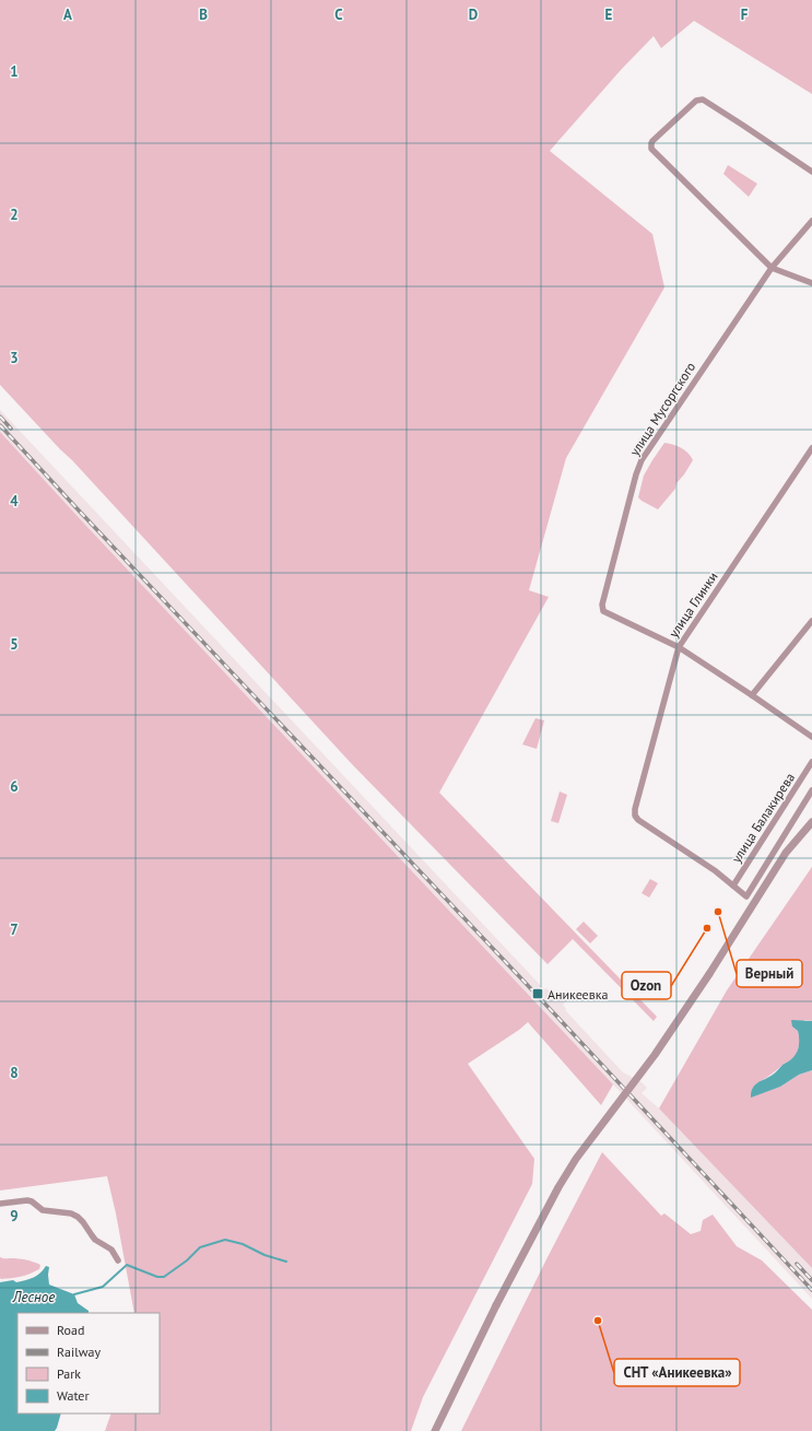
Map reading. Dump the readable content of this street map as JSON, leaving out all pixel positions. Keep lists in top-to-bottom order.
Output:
{
  "streets": {
    "street": ["улица Мусоргского", "улица Глинки", "улица Балакирева"]
  },
  "crossings": [
    ["улица Мусоргского", "улица Глинки"],
    ["улица Глинки", "улица Балакирева"]
  ],
  "water": ["Лесное"],
  "places": {
    "other": ["Верный", "Ozon", "СНТ «Аникеевка»"],
    "transit": ["Аникеевка"]
  },
  "legend": [
    "Road",
    "Railway",
    "Park",
    "Water"
  ],
  "grid": {
    "columns": [
      "A",
      "B",
      "C",
      "D",
      "E",
      "F"
    ],
    "rows": [
      "1",
      "2",
      "3",
      "4",
      "5",
      "6",
      "7",
      "8",
      "9"
    ]
  }
}
